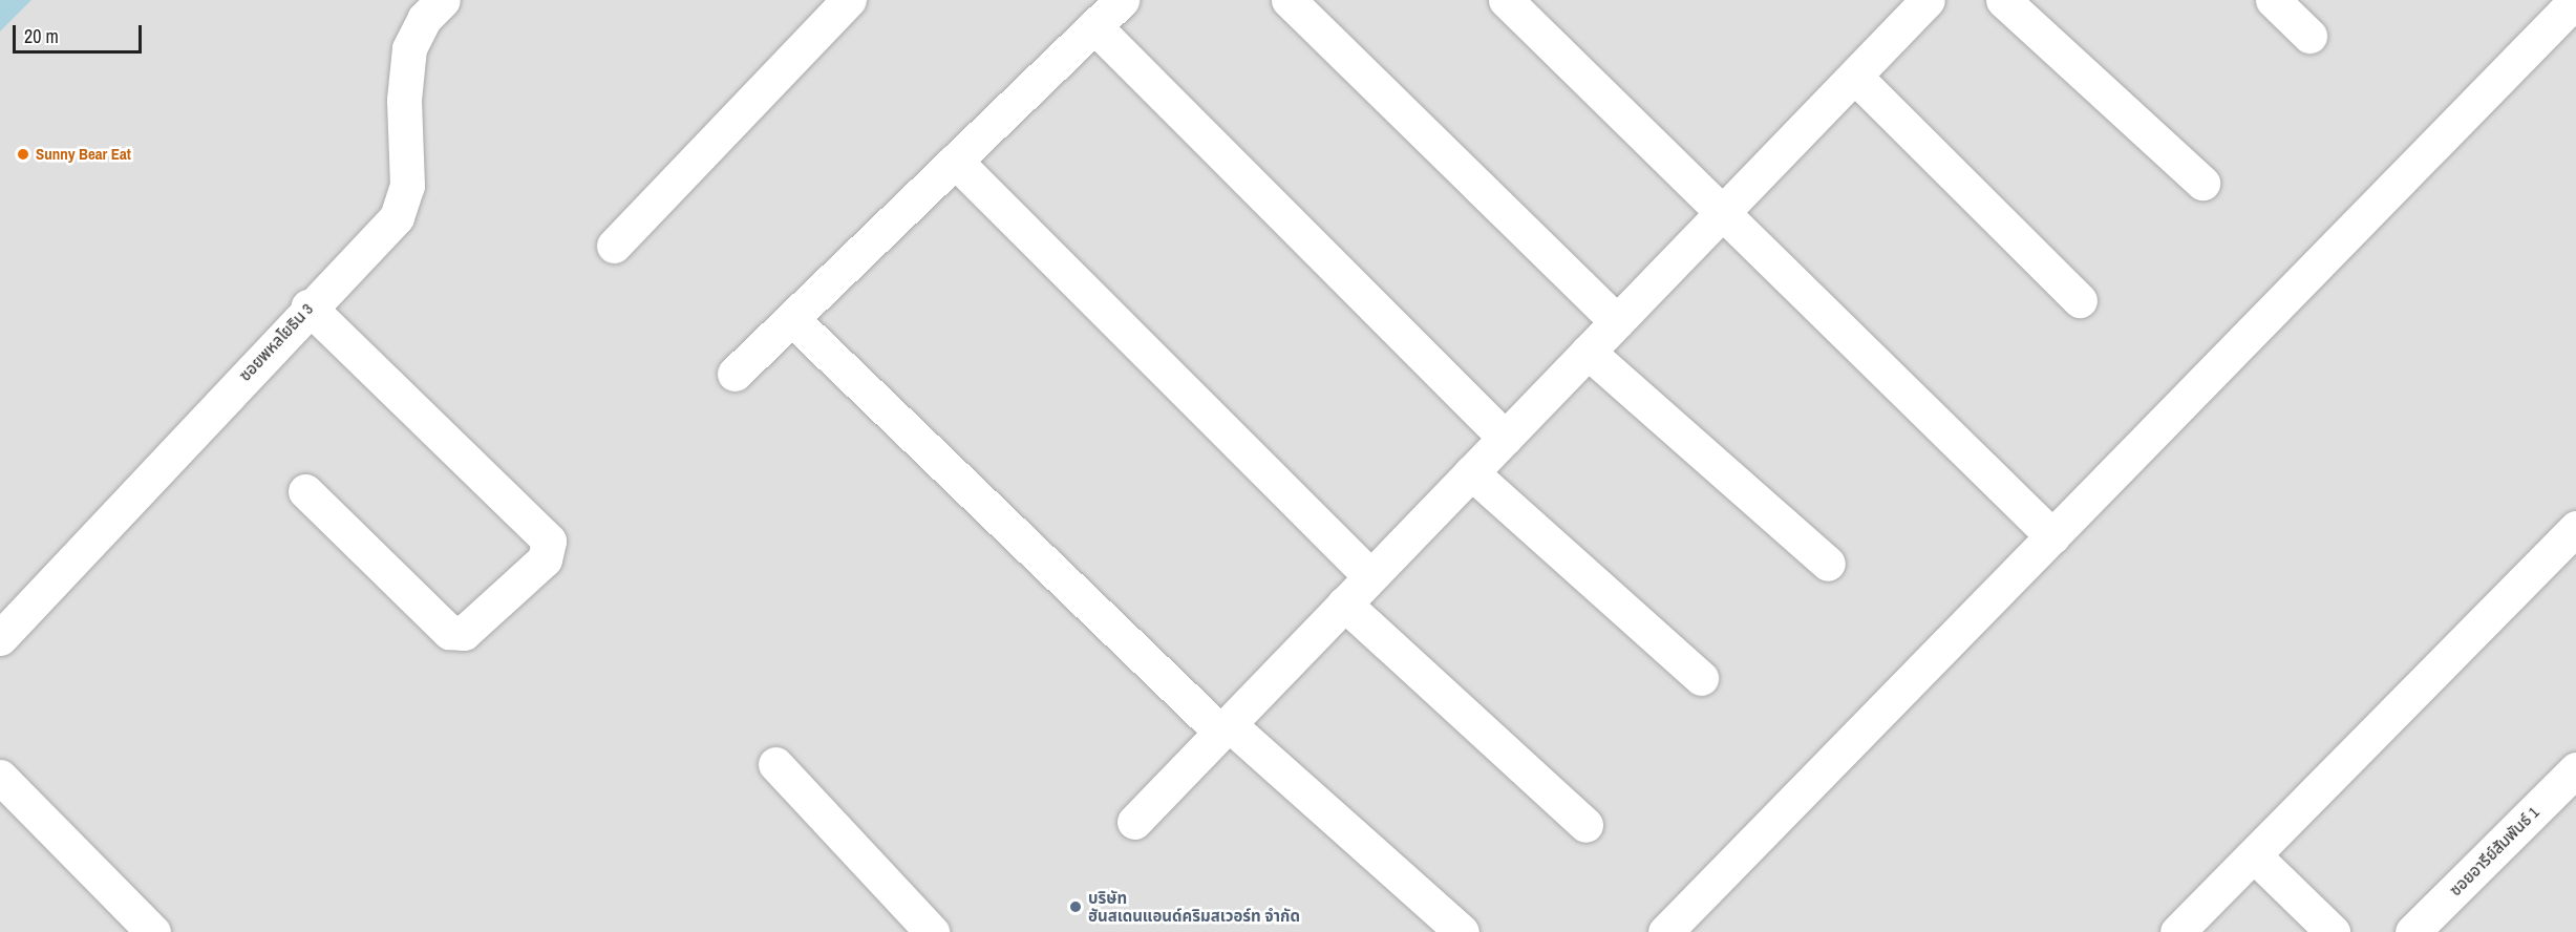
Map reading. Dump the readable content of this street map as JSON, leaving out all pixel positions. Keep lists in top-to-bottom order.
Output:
{
  "streets": {
    "street": ["ซอยพหลโยธิน 3", "ซอยอารีย์สัมพันธ์ 1"]
  },
  "places": ["Sunny Bear Eat", "บริษัท ฮันสเดนแอนด์คริมสเวอร์ท จำกัด"],
  "scale_bar": "20 m"
}
